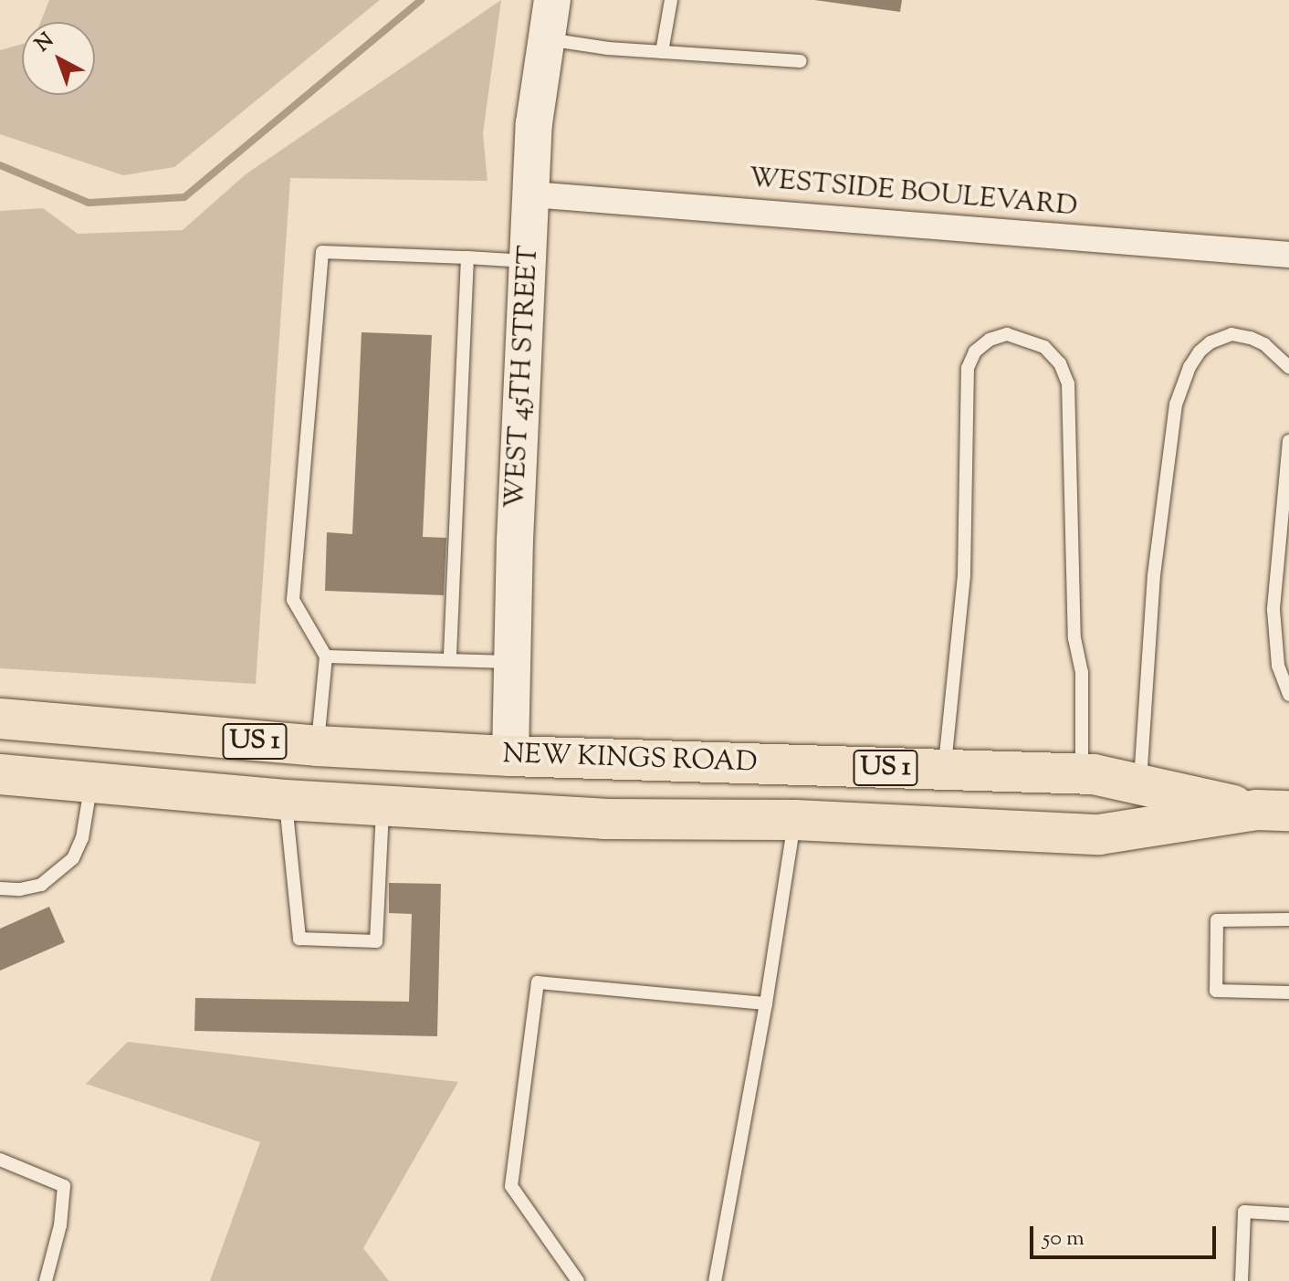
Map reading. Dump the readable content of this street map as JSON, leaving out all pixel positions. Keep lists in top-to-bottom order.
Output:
{
  "streets": {
    "highway": ["US 1", "NEW KINGS ROAD"],
    "street": ["WESTSIDE BOULEVARD", "WEST 45TH STREET"]
  },
  "crossings": [
    ["WESTSIDE BOULEVARD", "WEST 45TH STREET"],
    ["WEST 45TH STREET", "NEW KINGS ROAD"]
  ],
  "scale_bar": "50 m",
  "north": "top left"
}
